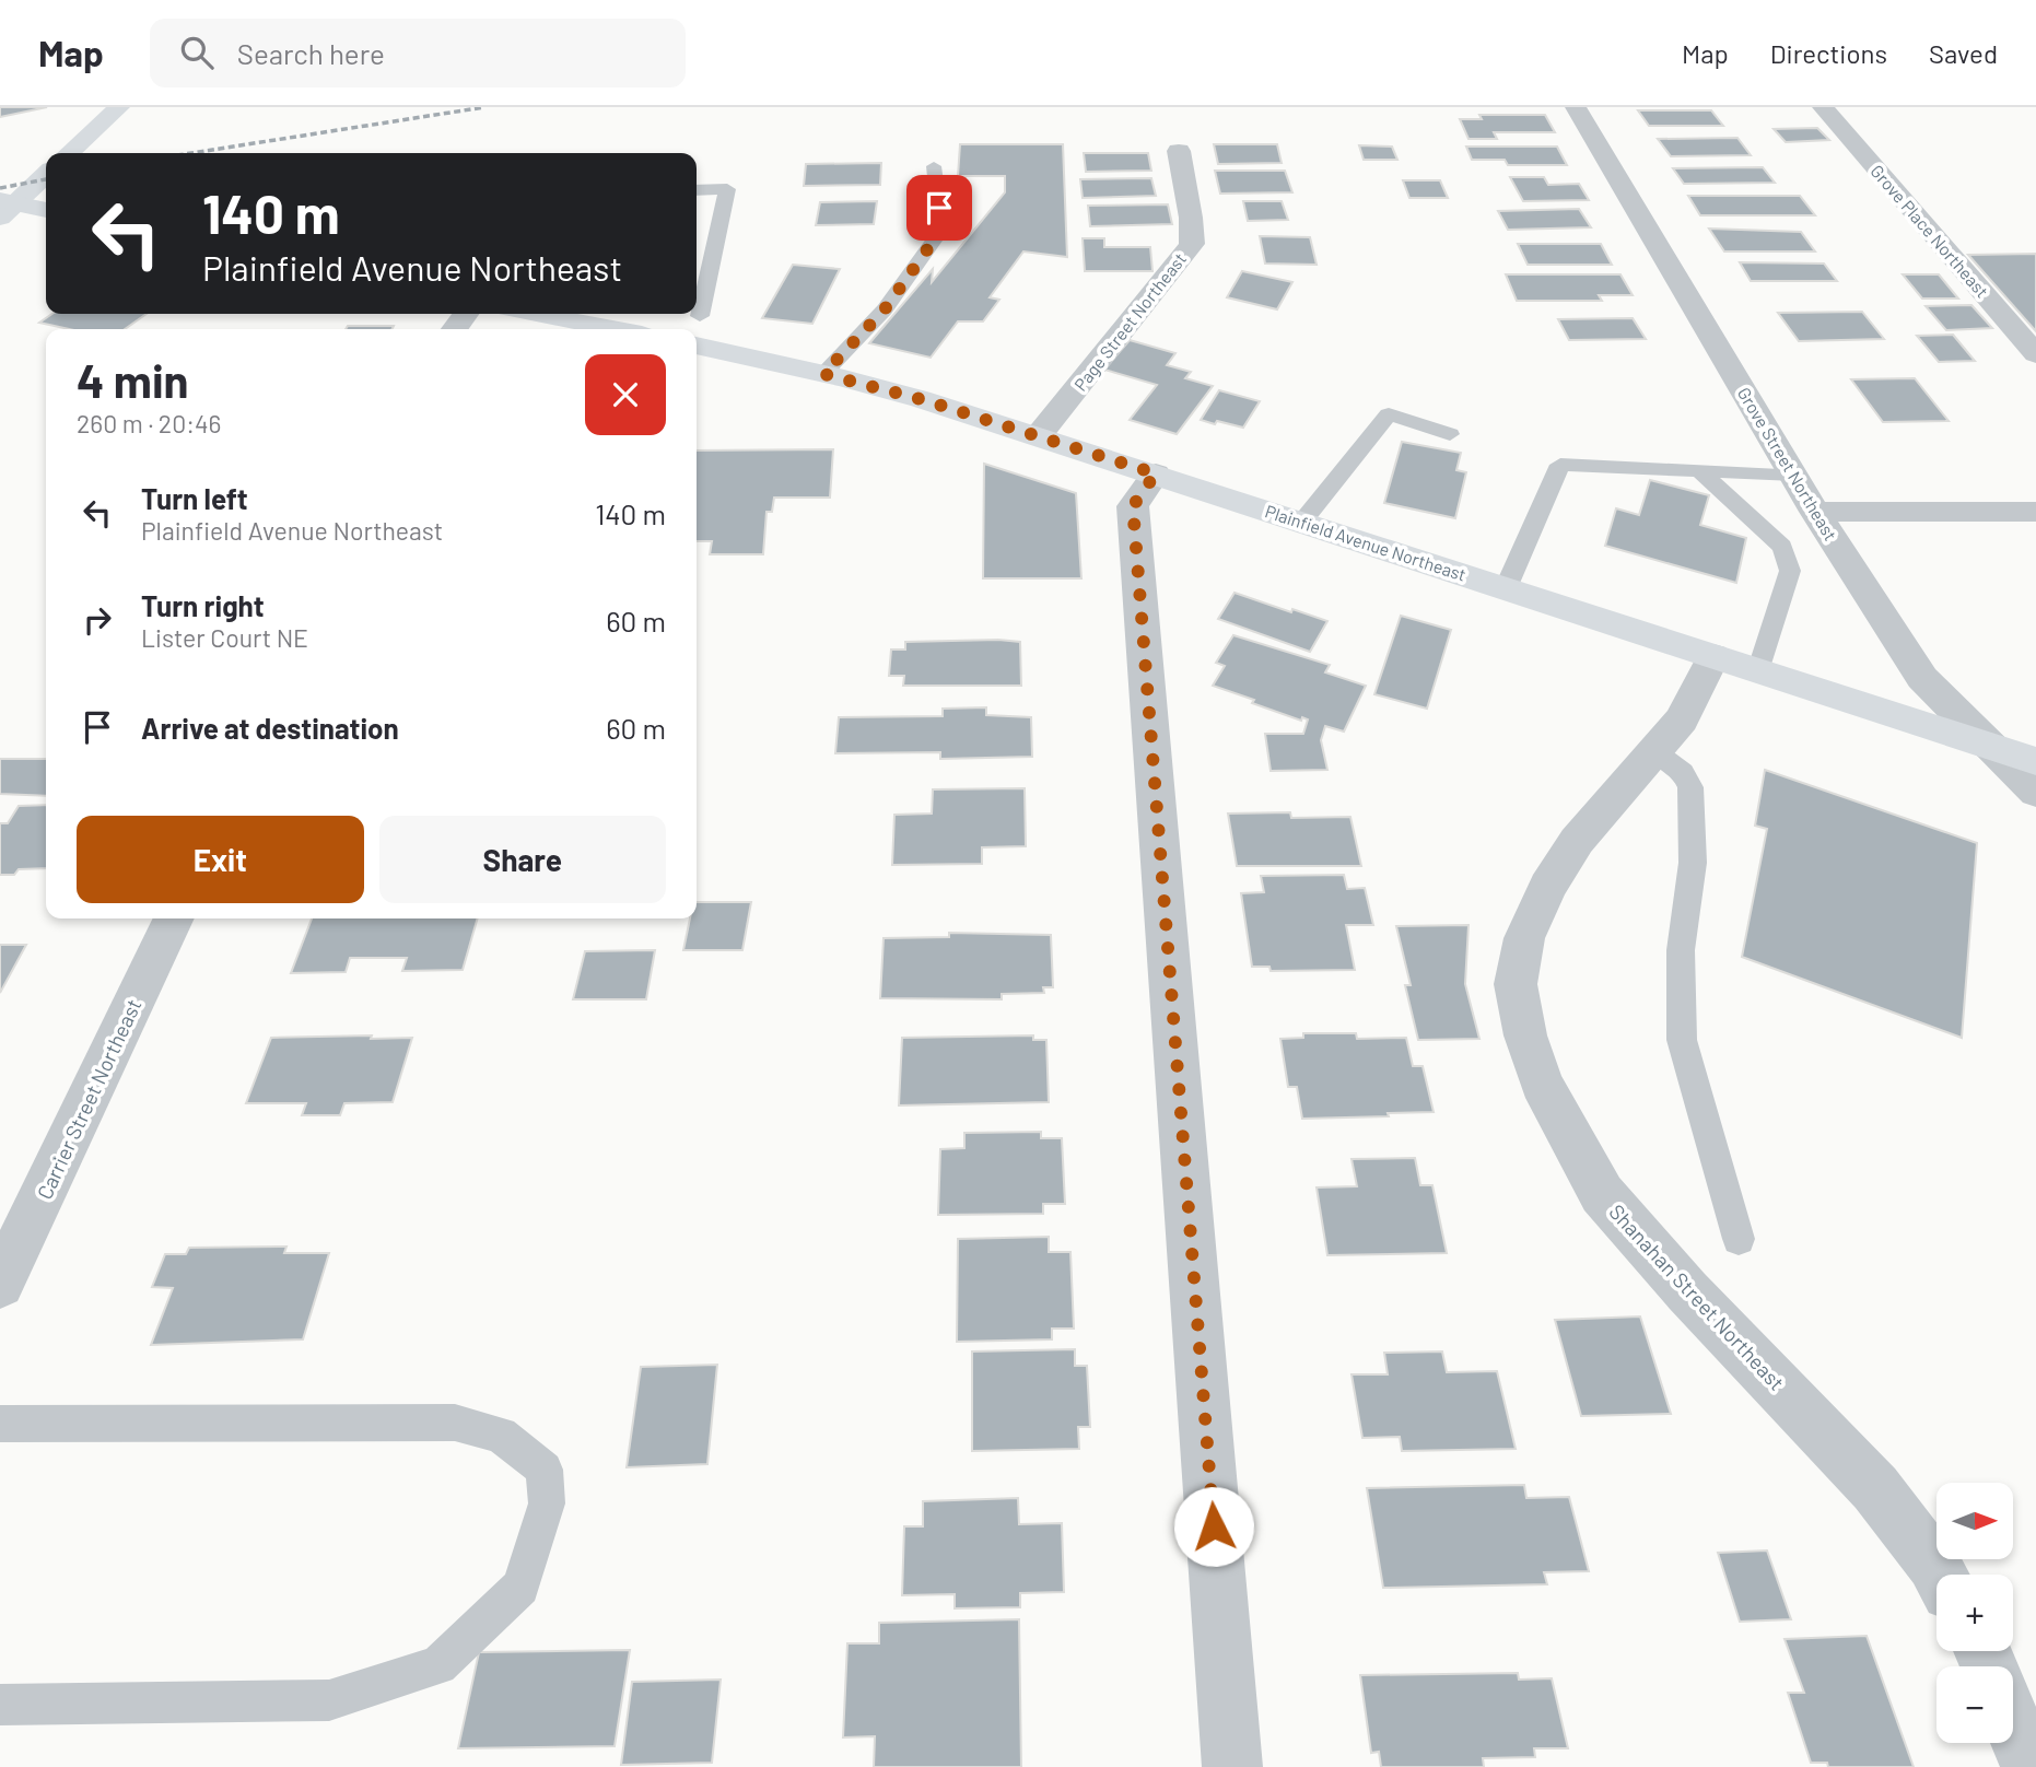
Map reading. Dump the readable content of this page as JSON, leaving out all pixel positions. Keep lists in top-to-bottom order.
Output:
{
  "streets": {
    "main road": ["Plainfield Avenue Northeast"],
    "street": [
      "Grove Place Northeast",
      "Page Street Northeast",
      "Grove Street Northeast",
      "Carrier Street Northeast",
      "Shanahan Street Northeast"
    ]
  },
  "crossings": [
    ["Page Street Northeast", "Plainfield Avenue Northeast"],
    ["Grove Street Northeast", "Plainfield Avenue Northeast"],
    ["Plainfield Avenue Northeast", "Shanahan Street Northeast"]
  ],
  "north": "right",
  "page": {
    "header": "Map",
    "search": "Search here",
    "nav": ["Map", "Directions", "Saved"],
    "turn": ["140 m", "Plainfield Avenue Northeast"],
    "heading": ["4 min", "260 m · 20:46"],
    "list": [
      {
        "name": "Turn left",
        "note": "Plainfield Avenue Northeast",
        "value": "140 m"
      },
      {
        "name": "Turn right",
        "note": "Lister Court NE",
        "value": "60 m"
      },
      {
        "name": "Arrive at destination",
        "value": "60 m"
      }
    ],
    "buttons": ["Exit", "Share"],
    "map_buttons": ["+", "−"]
  }
}
